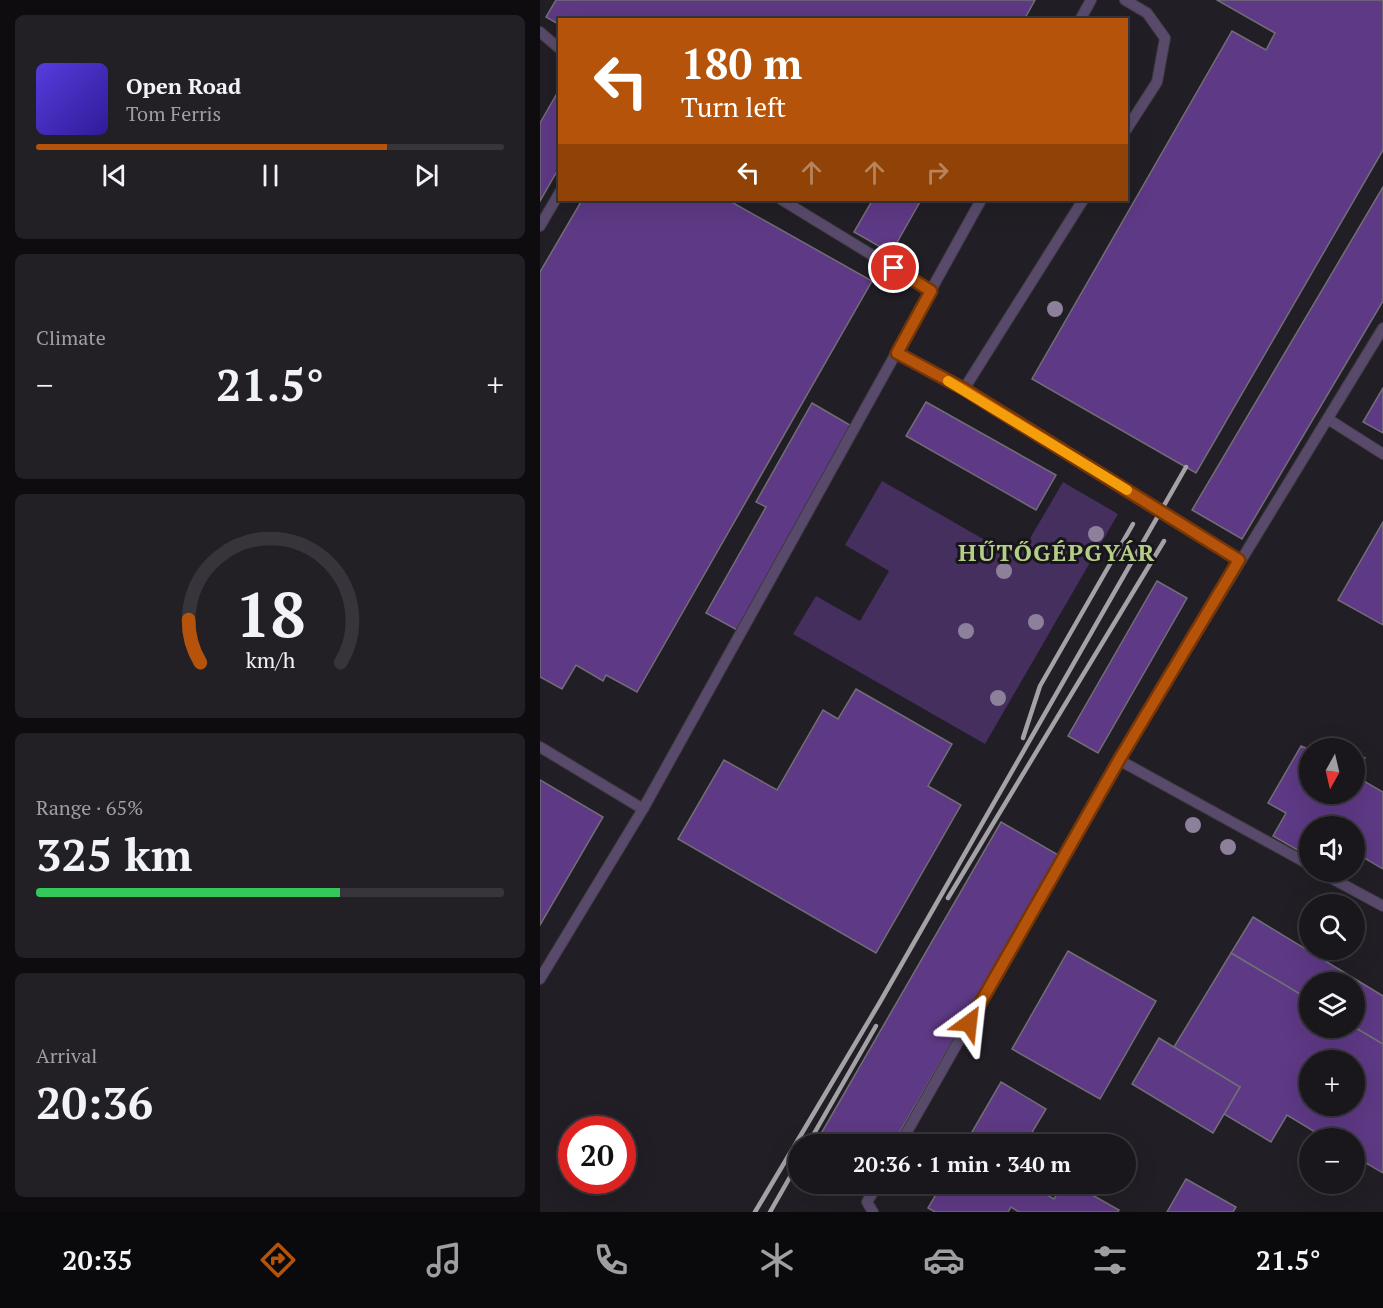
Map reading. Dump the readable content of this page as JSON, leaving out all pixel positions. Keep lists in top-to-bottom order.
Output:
{
  "districts": ["HŰTŐGÉPGYÁR"],
  "north": "bottom",
  "page": {
    "turn": ["180 m", "Turn left"],
    "song": ["Open Road", "Tom Ferris"],
    "tile": [
      "Climate",
      ["Range · 65%", "325 km"],
      ["Arrival", "20:36"]
    ],
    "heat": ["−", "21.5°", "+"],
    "map_buttons": ["+", "−"],
    "limit": "20",
    "trip": "20:36 · 1 min · 340 m",
    "tabs": ["20:35", "21.5°"],
    "gauge": ["18", "km/h"]
  }
}
